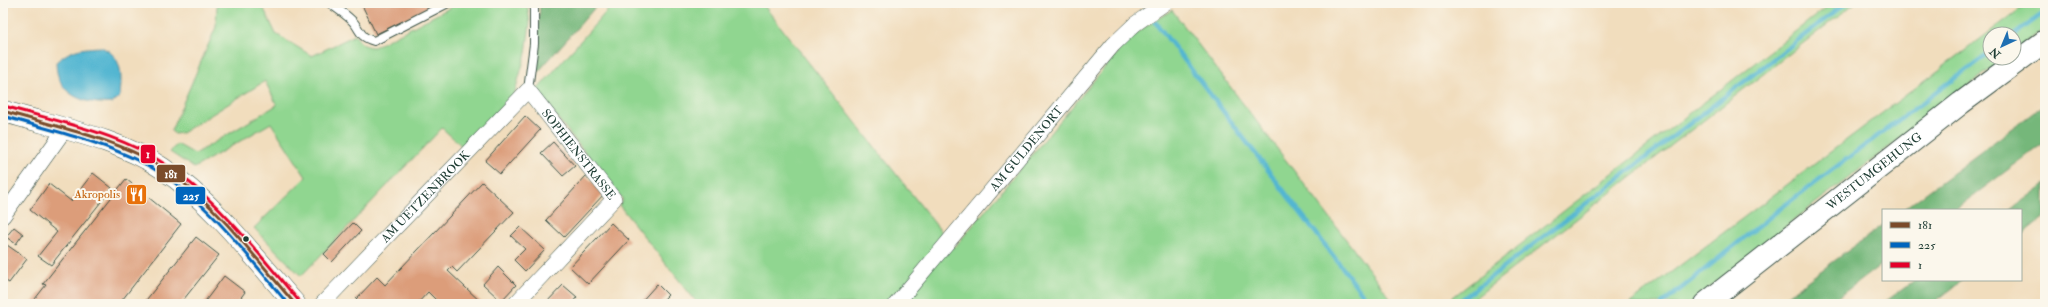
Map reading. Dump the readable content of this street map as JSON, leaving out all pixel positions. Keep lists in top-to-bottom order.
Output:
{
  "streets": {
    "main road": ["WESTUMGEHUNG"],
    "street": ["AM GULDENORT", "SOPHIENSTRASSE", "AM UETZENBROOK"]
  },
  "crossings": [
    ["SOPHIENSTRASSE", "AM UETZENBROOK"]
  ],
  "places": {
    "restaurant": ["Akropolis"]
  },
  "lines": ["transit line 1", "transit line 181", "transit line 225"],
  "legend": ["181", "225", "1"],
  "north": "bottom left"
}
